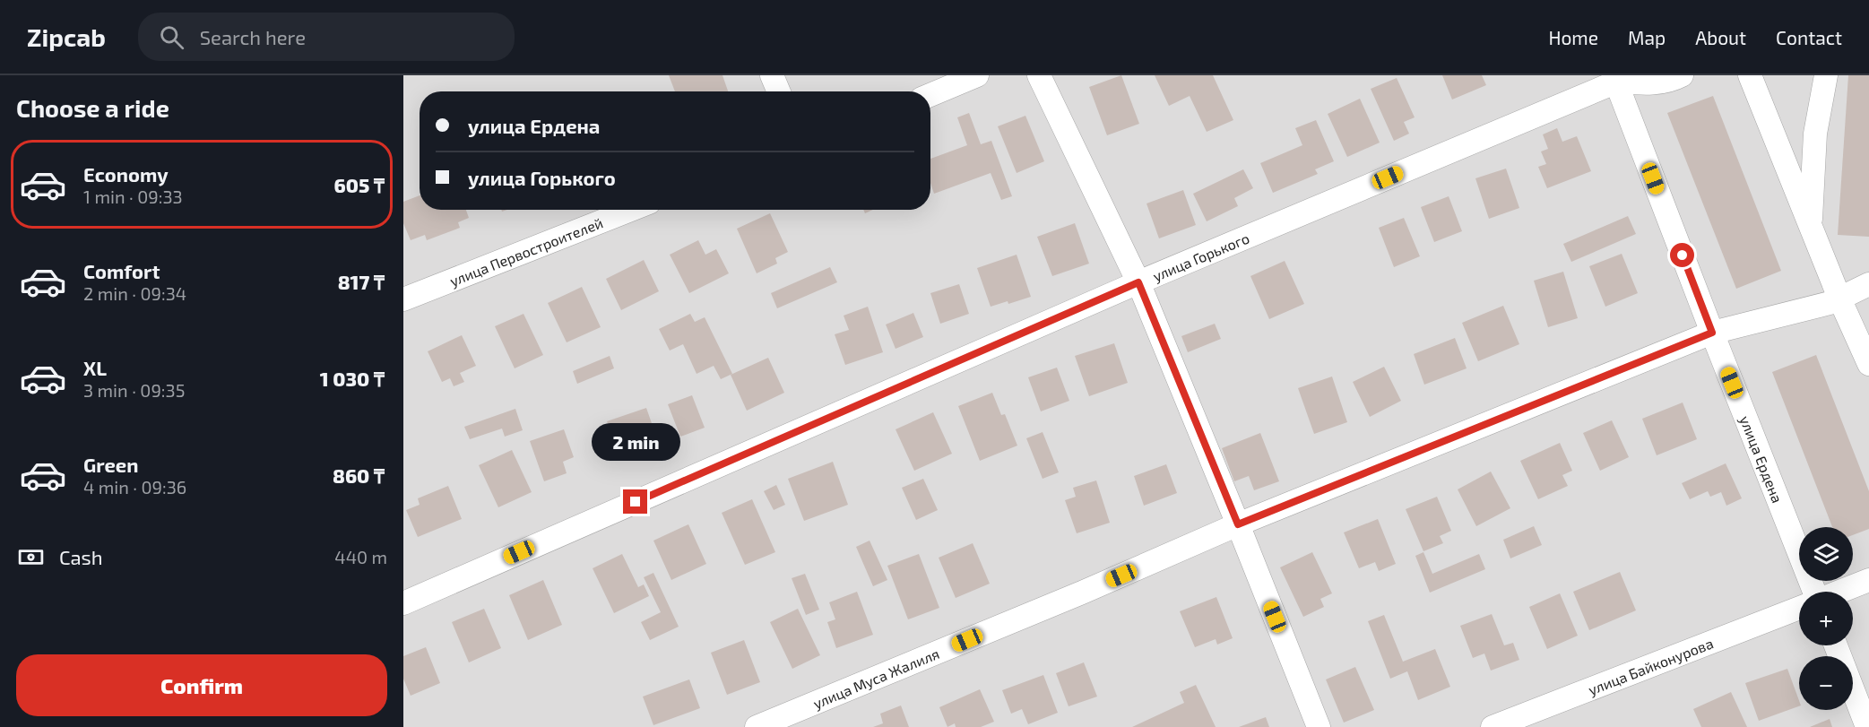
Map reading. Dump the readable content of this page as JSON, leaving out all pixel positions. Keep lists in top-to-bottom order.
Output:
{
  "streets": {
    "street": [
      "улица Первостроителей",
      "улица Горького",
      "улица Ердена",
      "улица Байконурова",
      "улица Муса Жалиля"
    ]
  },
  "crossings": [
    ["улица Горького", "улица Ердена"],
    ["улица Ердена", "улица Муса Жалиля"]
  ],
  "page": {
    "header": "Zipcab",
    "search": "Search here",
    "nav": [
      "Home",
      "Map",
      "About",
      "Contact"
    ],
    "heading": "Choose a ride",
    "banner": ["улица Ердена", "улица Горького"],
    "list": [
      {
        "name": "Economy",
        "note": "1 min · 09:33",
        "value": "605 ₸"
      },
      {
        "name": "Comfort",
        "note": "2 min · 09:34",
        "value": "817 ₸"
      },
      {
        "name": "XL",
        "note": "3 min · 09:35",
        "value": "1 030 ₸"
      },
      {
        "name": "Green",
        "note": "4 min · 09:36",
        "value": "860 ₸"
      }
    ],
    "bubble": "2 min",
    "pay": ["Cash", "440 m"],
    "map_buttons": ["+", "−"],
    "buttons": "Confirm"
  }
}
